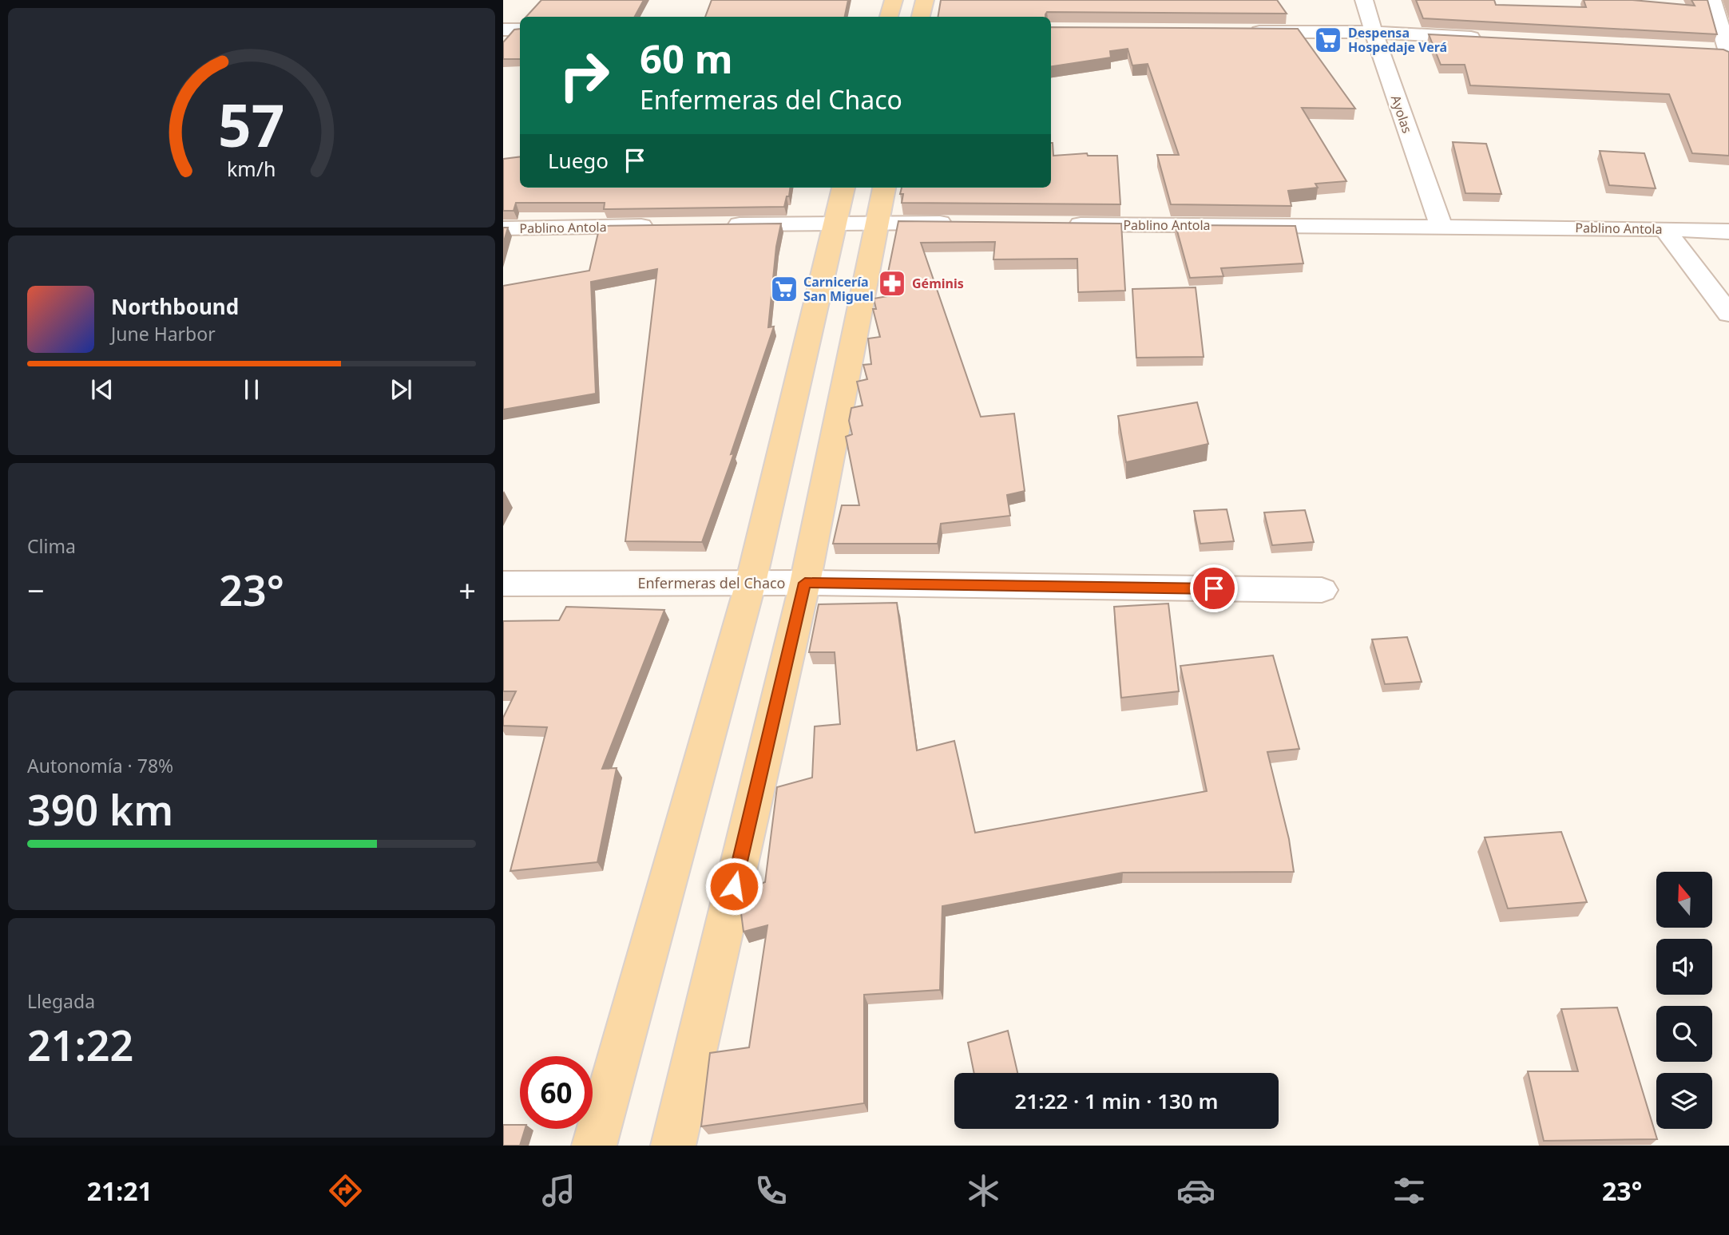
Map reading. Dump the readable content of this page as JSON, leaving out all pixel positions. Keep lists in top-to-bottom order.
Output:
{
  "streets": {
    "street": ["Ayolas", "Pablino Antola", "Enfermeras del Chaco"]
  },
  "crossings": [
    ["Ayolas", "Pablino Antola"]
  ],
  "places": {
    "supermarket": ["Despensa Hospedaje Verá", "Carnicería San Miguel"],
    "pharmacy": ["Géminis"]
  },
  "north": "top",
  "page": {
    "turn": ["60 m", "Enfermeras del Chaco"],
    "then": "Luego",
    "song": ["Northbound", "June Harbor"],
    "tile": [
      "Clima",
      ["Autonomía · 78%", "390 km"],
      ["Llegada", "21:22"]
    ],
    "heat": ["−", "23°", "+"],
    "limit": "60",
    "trip": "21:22 · 1 min · 130 m",
    "tabs": ["21:21", "23°"],
    "gauge": ["57", "km/h"]
  }
}
